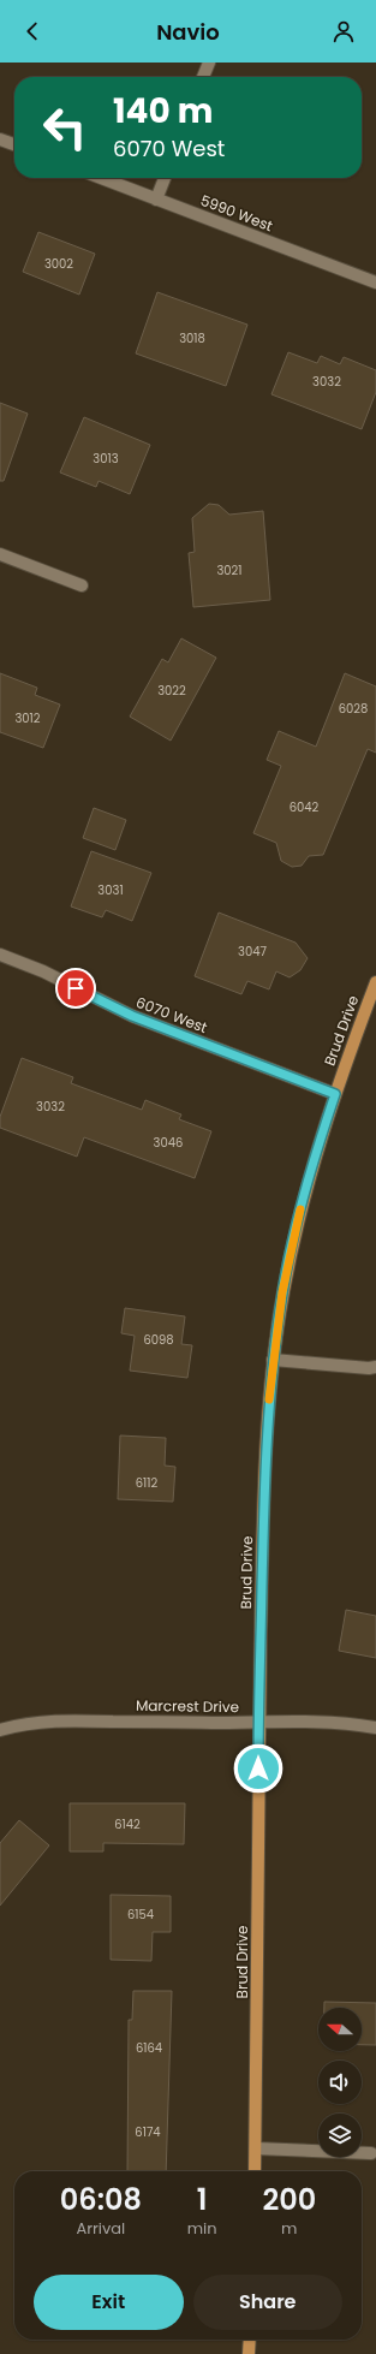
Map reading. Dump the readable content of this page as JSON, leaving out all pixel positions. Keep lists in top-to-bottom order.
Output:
{
  "streets": {
    "main road": ["Brud Drive"],
    "street": ["5990 West", "6070 West", "Marcrest Drive"]
  },
  "crossings": [
    ["6070 West", "Brud Drive"],
    ["Brud Drive", "Marcrest Drive"]
  ],
  "house_numbers": [
    "3002",
    "3018",
    "3032",
    "3013",
    "3021",
    "3022",
    "6028",
    "3012",
    "6042",
    "3031",
    "3047",
    "3032",
    "3046",
    "6098",
    "6112",
    "6142",
    "6154",
    "6164",
    "6174"
  ],
  "north": "left",
  "page": {
    "header": "Navio",
    "turn": ["140 m", "6070 West"],
    "eta": [
      "06:08",
      "Arrival",
      "1",
      "min",
      "200",
      "m"
    ],
    "buttons": ["Exit", "Share"]
  }
}
